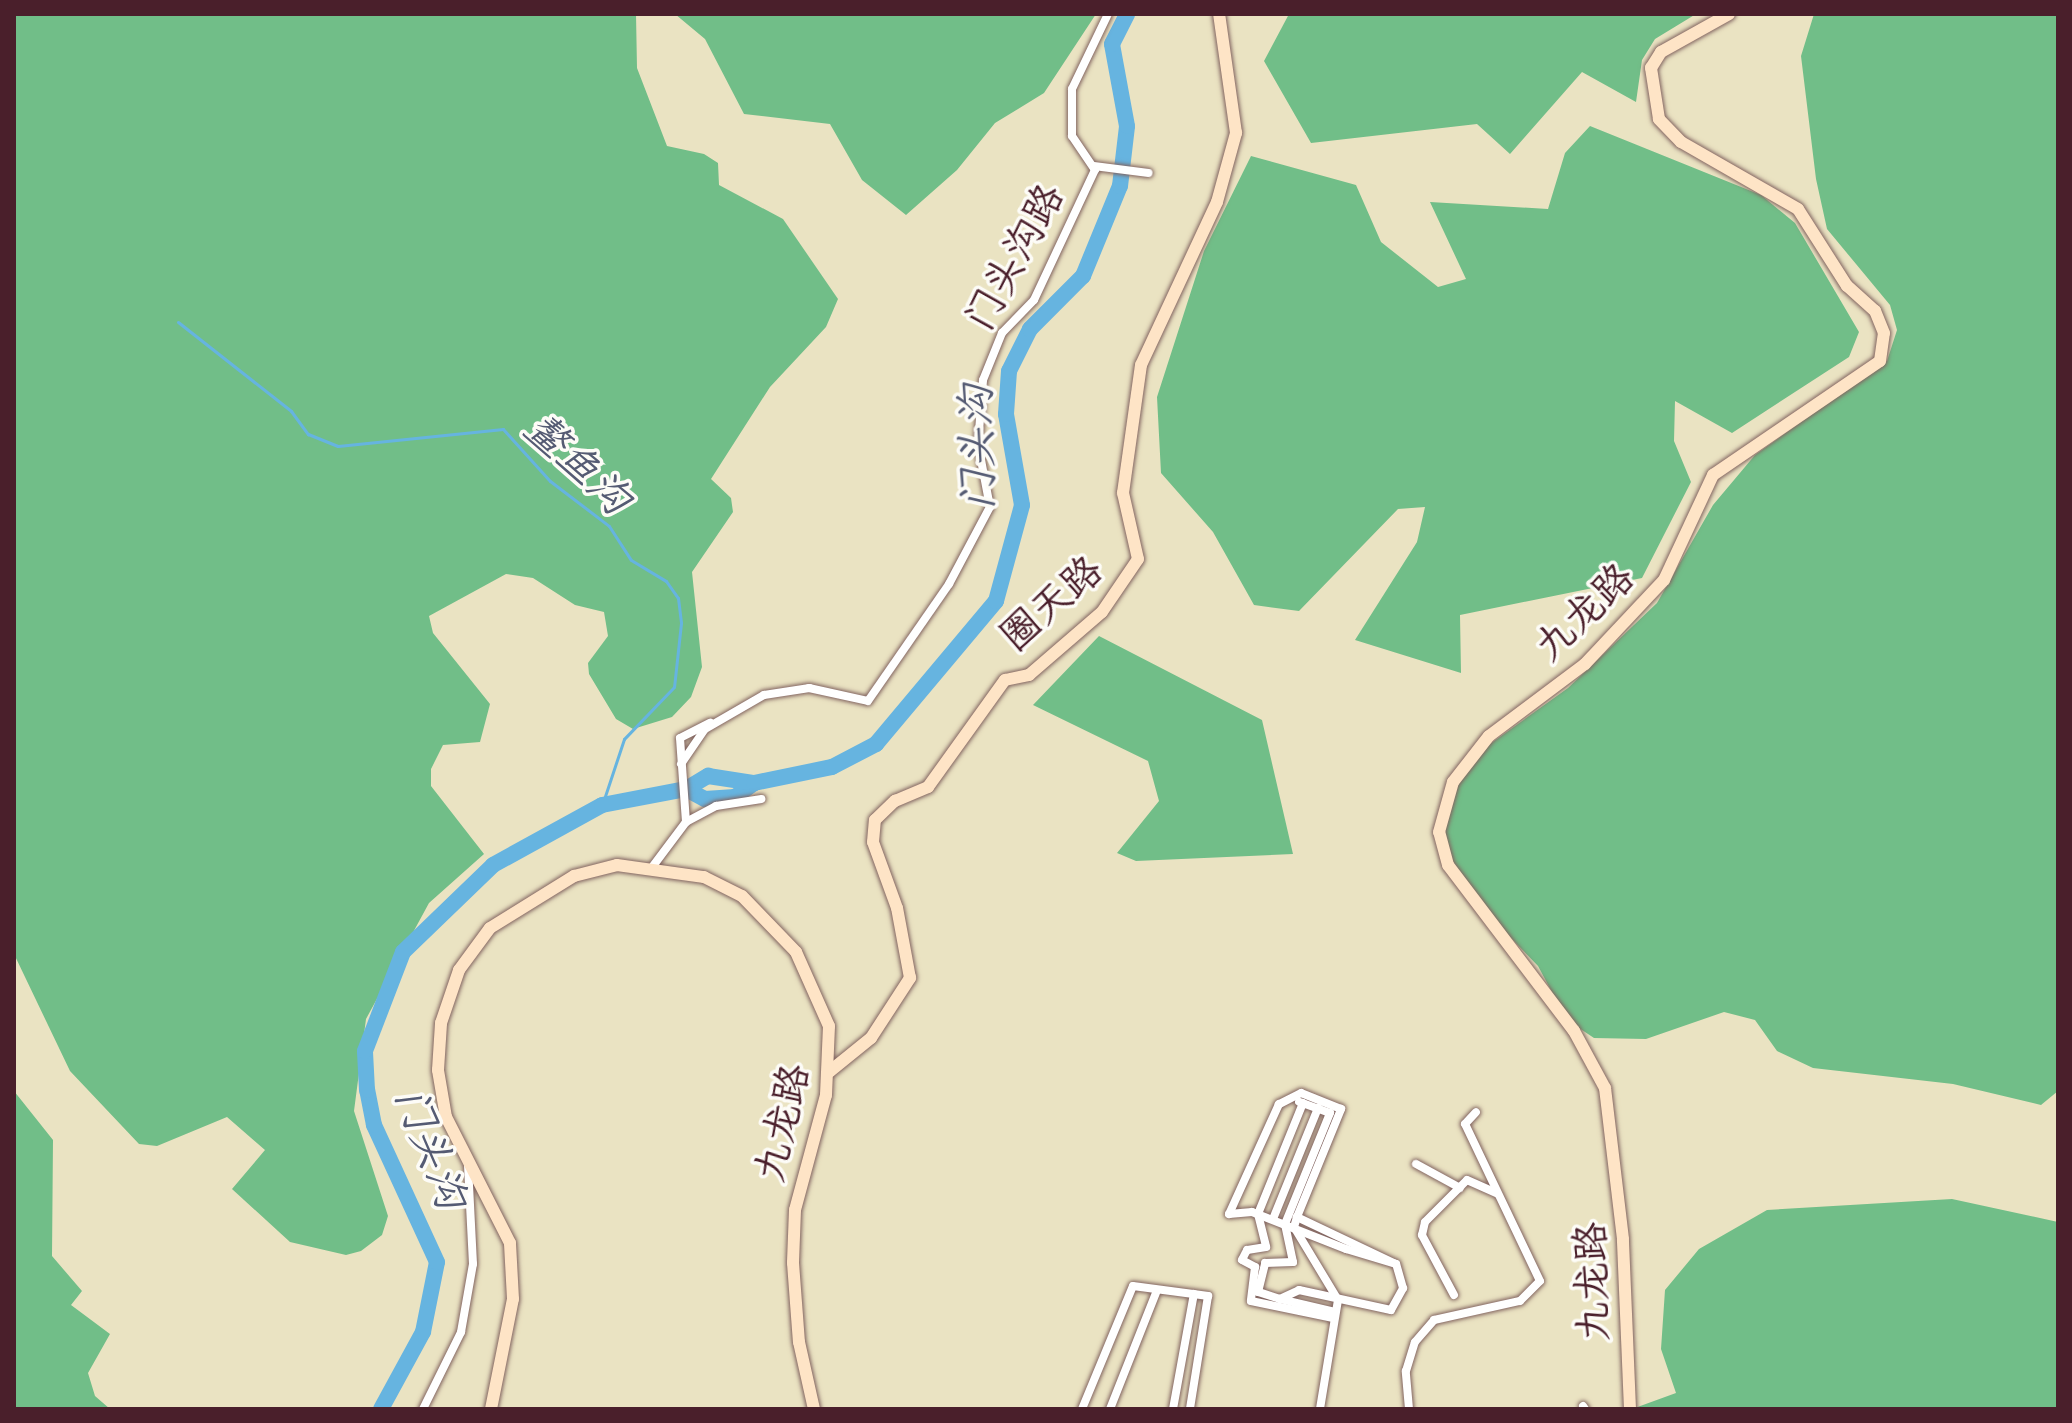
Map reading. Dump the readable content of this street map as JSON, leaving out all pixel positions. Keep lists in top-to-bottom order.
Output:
{
  "streets": {
    "street": ["门头沟路", "圈天路", "九龙路"]
  },
  "crossings": [
    ["圈天路", "九龙路"]
  ],
  "water": ["门头沟", "鳌鱼沟"]
}
